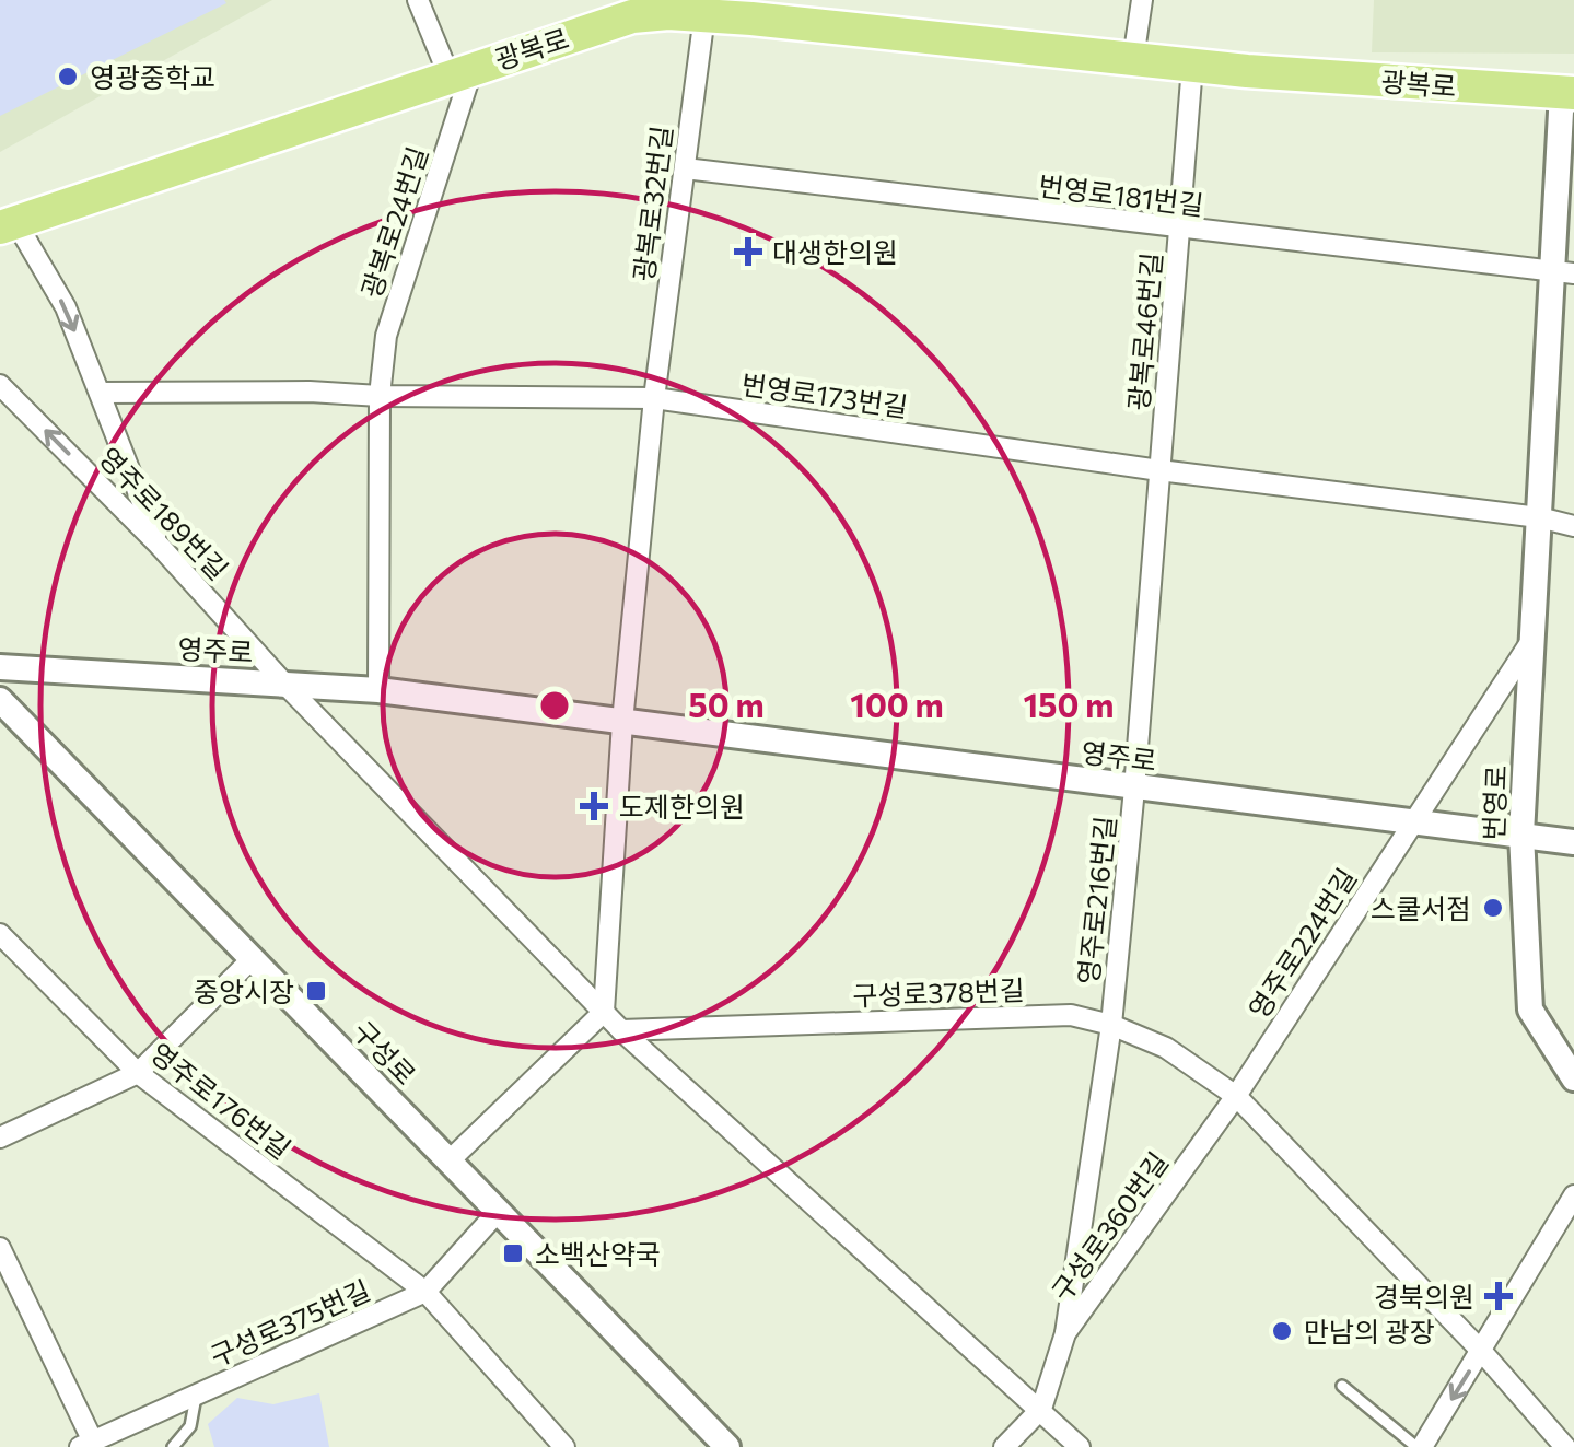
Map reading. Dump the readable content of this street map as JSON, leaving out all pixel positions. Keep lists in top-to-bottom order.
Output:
{
  "streets": {
    "main road": ["광복로"],
    "street": [
      "번영로181번길",
      "광복로32번길",
      "광복로24번길",
      "광복로46번길",
      "번영로173번길",
      "영주로189번길",
      "영주로",
      "번영로",
      "영주로216번길",
      "영주로224번길",
      "구성로378번길",
      "구성로",
      "영주로176번길",
      "구성로360번길",
      "구성로375번길"
    ]
  },
  "crossings": [
    ["광복로", "광복로32번길"],
    ["광복로", "광복로24번길"],
    ["광복로", "광복로46번길"],
    ["광복로", "번영로173번길"],
    ["광복로", "영주로189번길"],
    ["광복로", "번영로"],
    ["번영로181번길", "광복로32번길"],
    ["번영로181번길", "광복로46번길"],
    ["번영로181번길", "번영로"],
    ["광복로32번길", "번영로173번길"],
    ["광복로32번길", "영주로"],
    ["광복로24번길", "번영로173번길"],
    ["광복로24번길", "영주로"],
    ["광복로46번길", "번영로173번길"],
    ["광복로46번길", "영주로216번길"],
    ["번영로173번길", "번영로"],
    ["번영로173번길", "영주로216번길"],
    ["영주로189번길", "영주로"],
    ["영주로189번길", "구성로378번길"],
    ["영주로189번길", "구성로360번길"],
    ["영주로", "번영로"],
    ["영주로", "영주로216번길"],
    ["영주로", "영주로224번길"],
    ["영주로216번길", "구성로378번길"],
    ["영주로216번길", "구성로360번길"],
    ["영주로224번길", "구성로378번길"],
    ["영주로224번길", "구성로360번길"],
    ["구성로378번길", "구성로360번길"],
    ["구성로", "구성로375번길"],
    ["영주로176번길", "구성로375번길"]
  ],
  "places": {
    "other": ["영광중학교", "스쿨서점", "만남의 광장"],
    "health": ["대생한의원", "도제한의원", "경북의원"],
    "transit": ["중앙시장", "소백산약국"]
  },
  "rings": ["50 m", "100 m", "150 m"]
}
